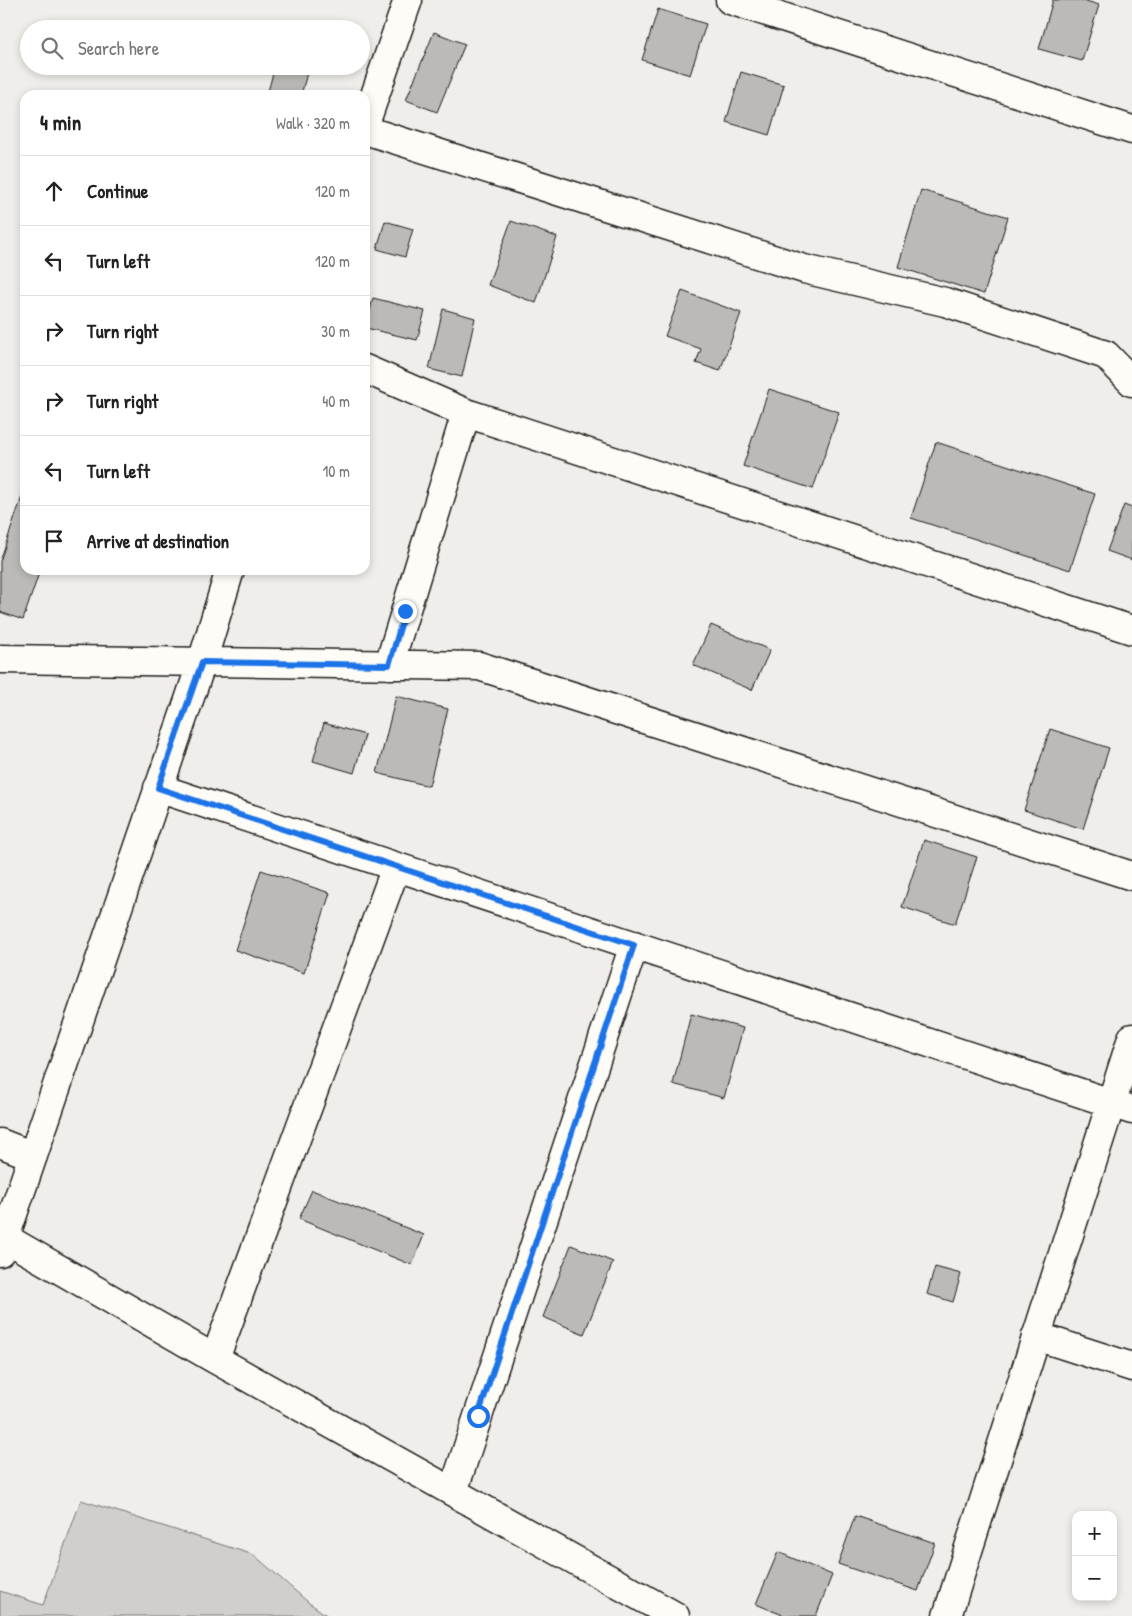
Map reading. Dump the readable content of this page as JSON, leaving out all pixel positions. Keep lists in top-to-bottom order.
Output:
{
  "page": {
    "search": "Search here",
    "heading": ["4 min", "Walk · 320 m"],
    "list": [
      ["Continue", "120 m"],
      ["Turn left", "120 m"],
      ["Turn right", "30 m"],
      ["Turn right", "40 m"],
      ["Turn left", "10 m"],
      "Arrive at destination"
    ],
    "map_buttons": ["+", "−"]
  }
}
